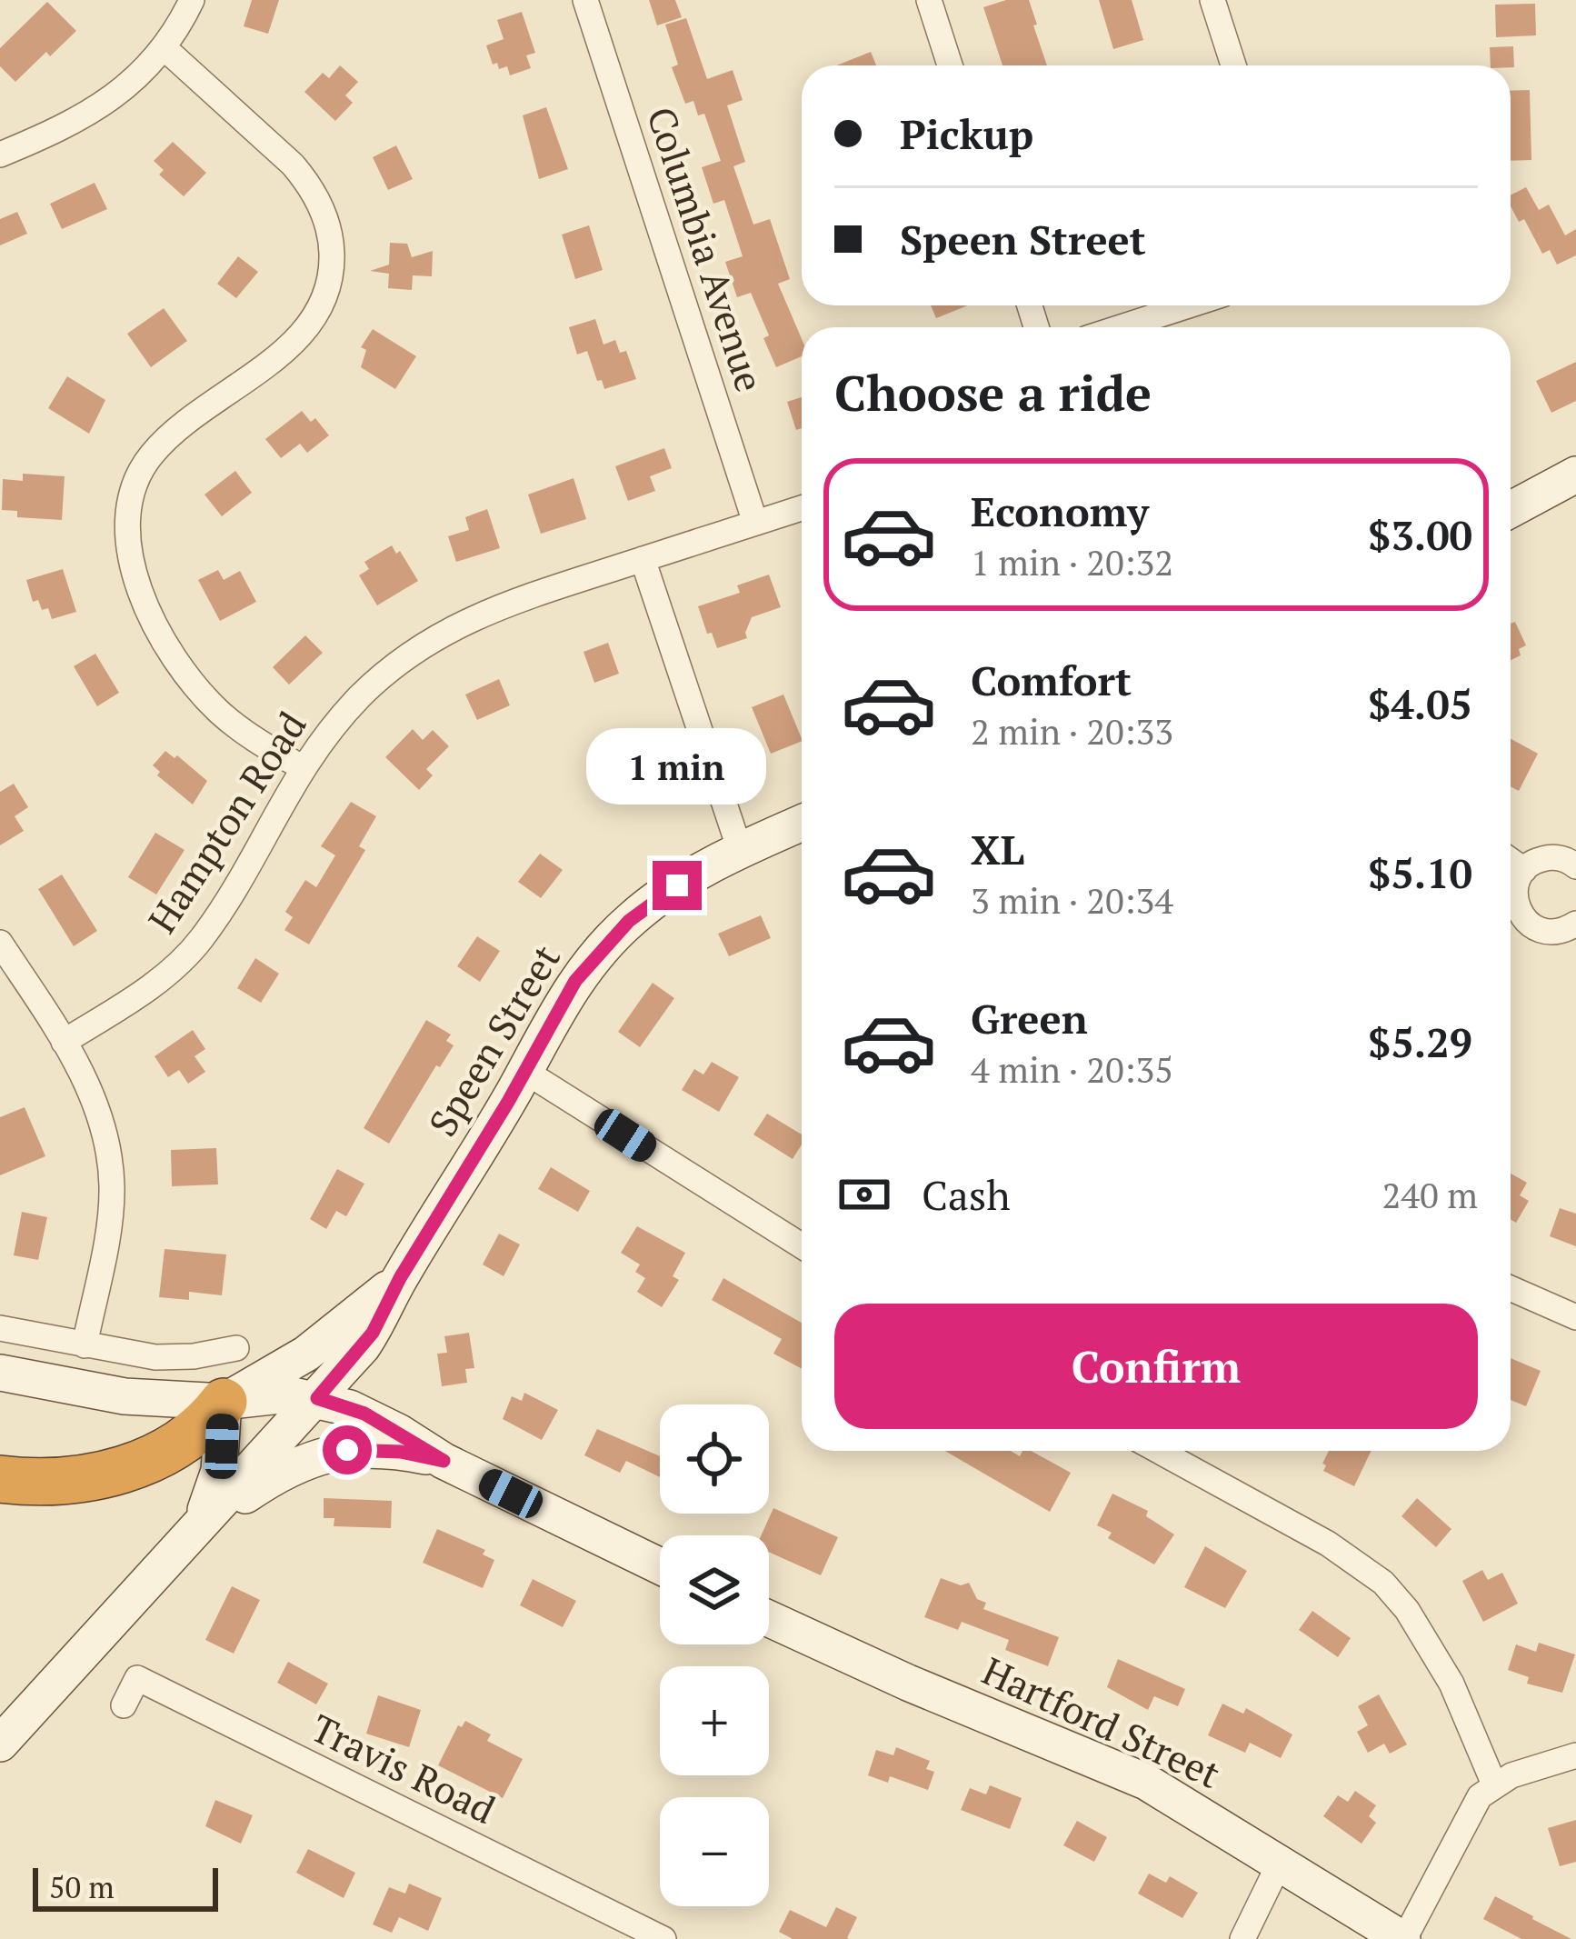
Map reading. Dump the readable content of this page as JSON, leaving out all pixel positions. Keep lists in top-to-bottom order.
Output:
{
  "streets": {
    "street": [
      "Columbia Avenue",
      "Hampton Road",
      "Speen Street",
      "Hartford Street",
      "Travis Road"
    ]
  },
  "crossings": [
    ["Columbia Avenue", "Hampton Road"]
  ],
  "scale_bar": "50 m",
  "page": {
    "banner": ["Pickup", "Speen Street"],
    "heading": "Choose a ride",
    "list": [
      {
        "name": "Economy",
        "note": "1 min · 20:32",
        "value": "$3.00"
      },
      {
        "name": "Comfort",
        "note": "2 min · 20:33",
        "value": "$4.05"
      },
      {
        "name": "XL",
        "note": "3 min · 20:34",
        "value": "$5.10"
      },
      {
        "name": "Green",
        "note": "4 min · 20:35",
        "value": "$5.29"
      }
    ],
    "bubble": "1 min",
    "pay": ["Cash", "240 m"],
    "buttons": "Confirm",
    "map_buttons": ["+", "−"],
    "scale": "50 m"
  }
}
